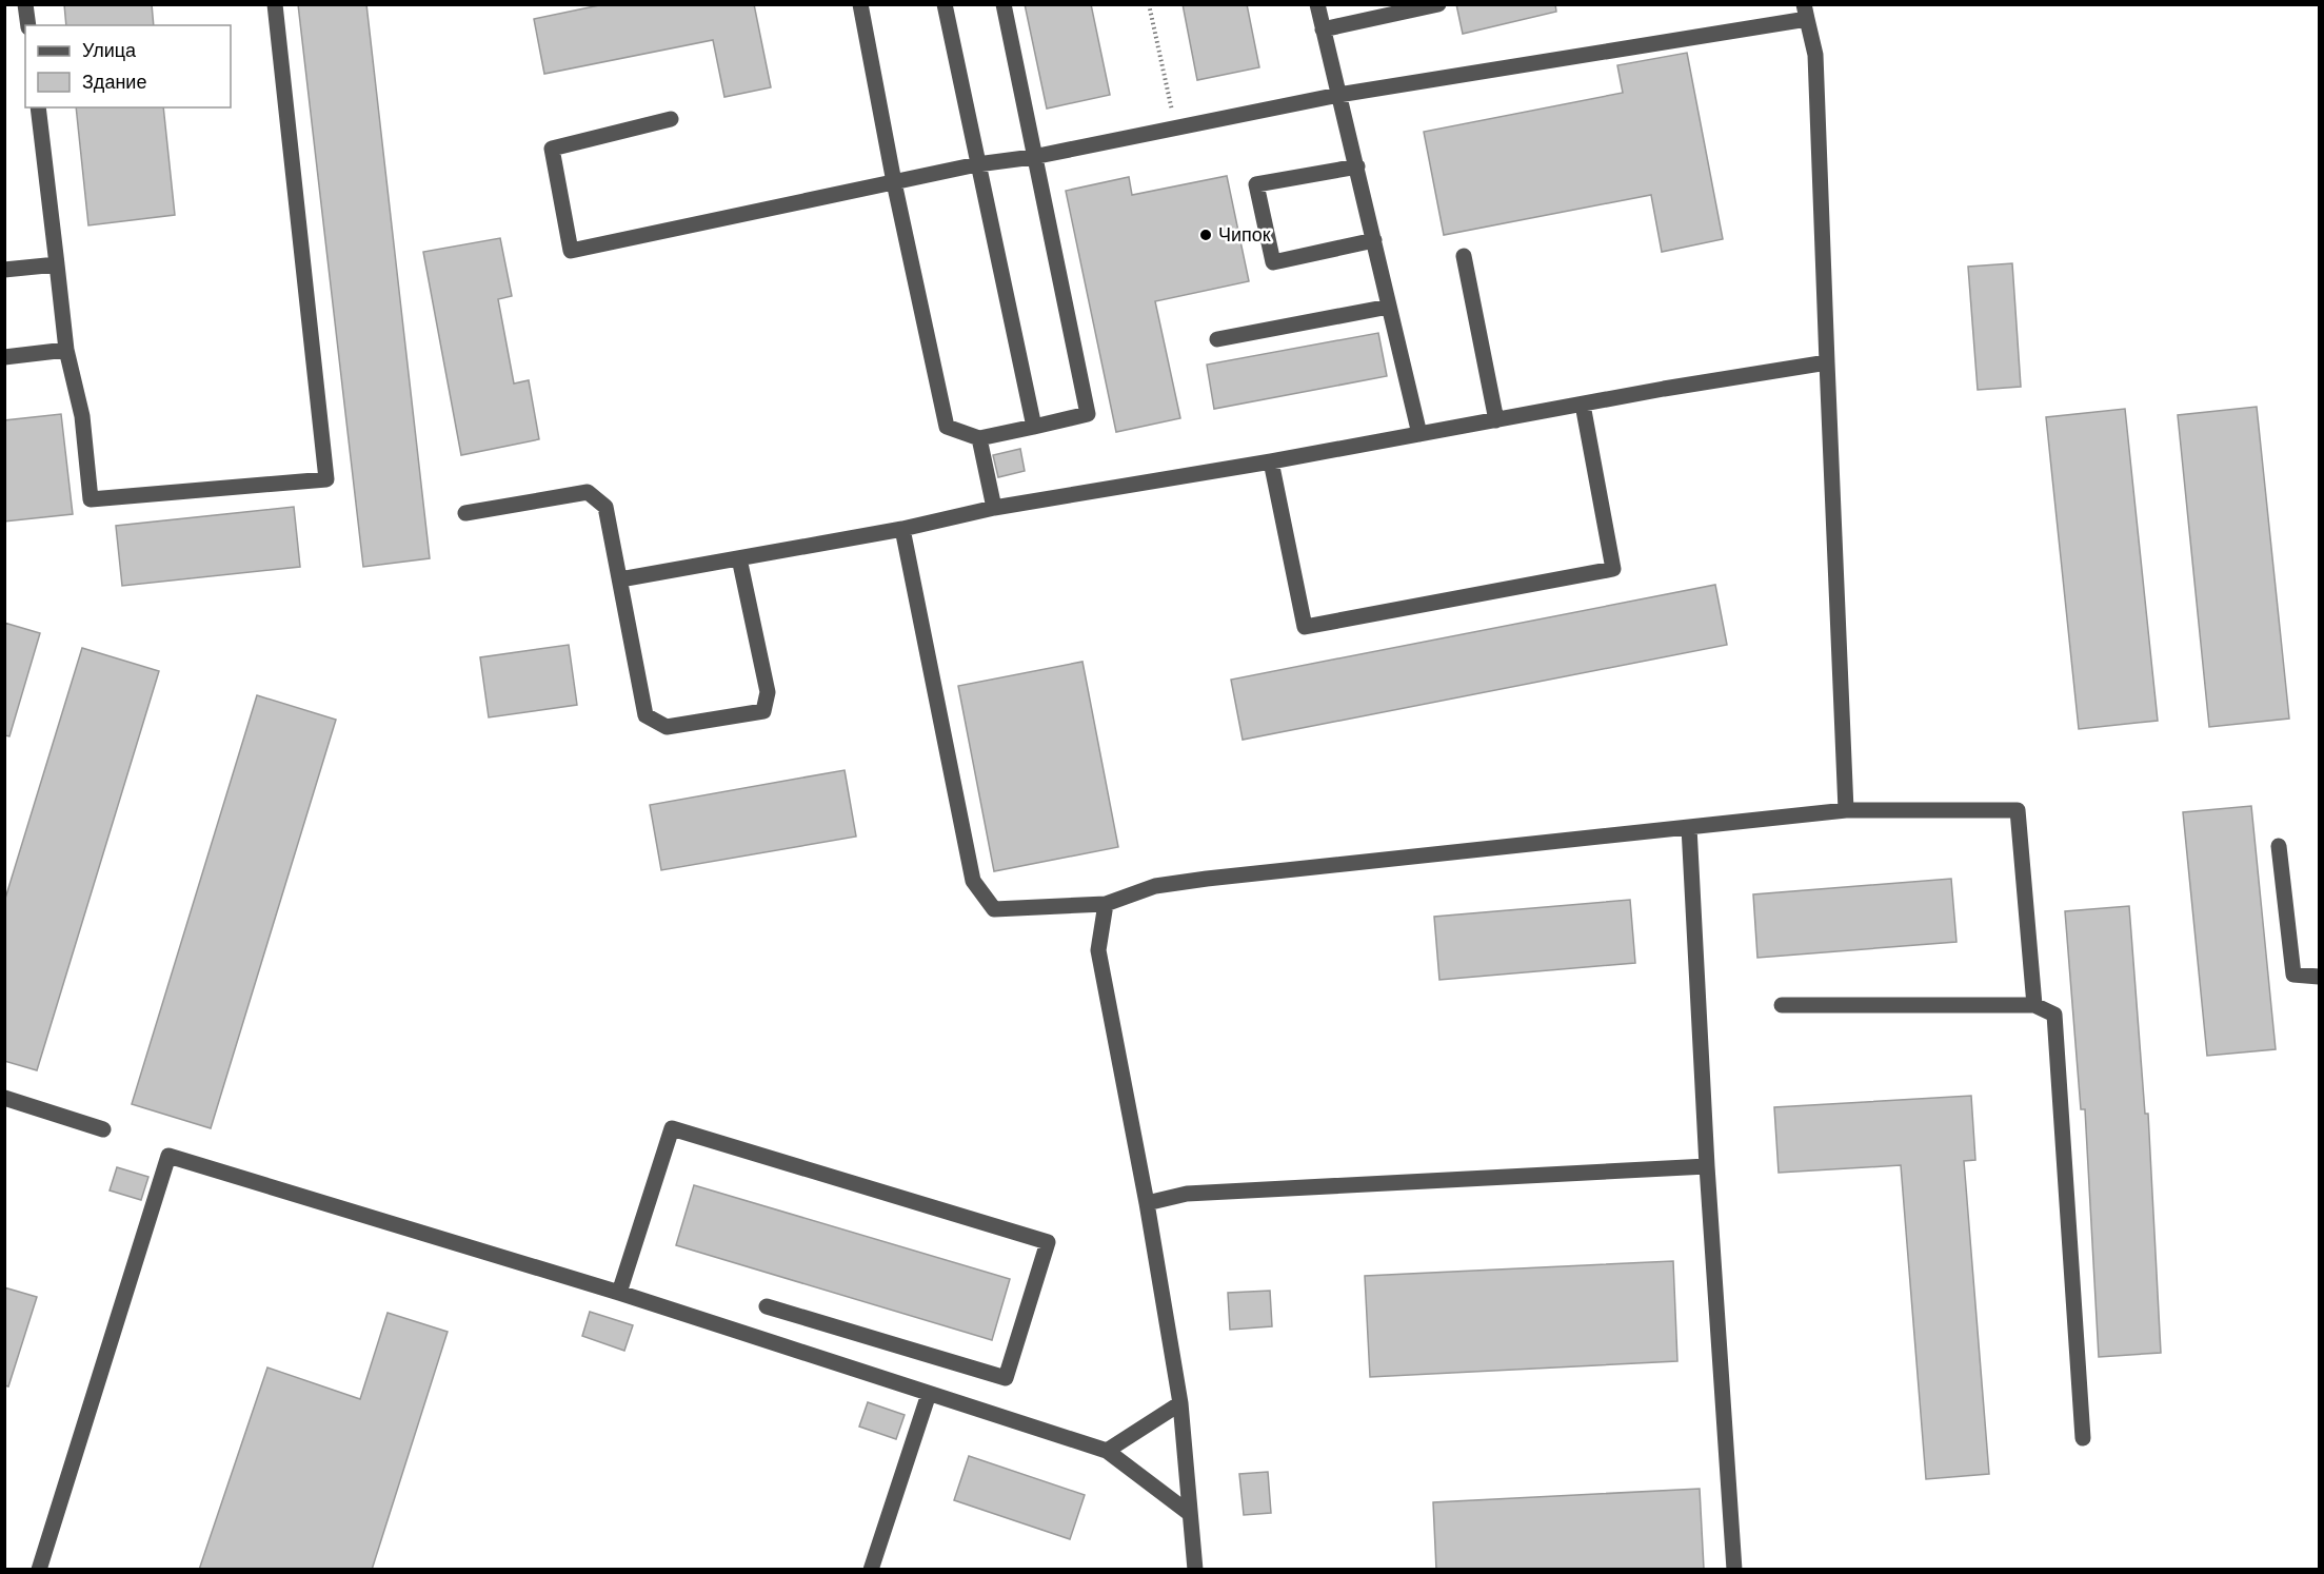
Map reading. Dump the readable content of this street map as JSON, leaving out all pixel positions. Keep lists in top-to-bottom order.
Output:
{
  "places": ["Чипок"],
  "legend": ["Улица", "Здание"]
}
